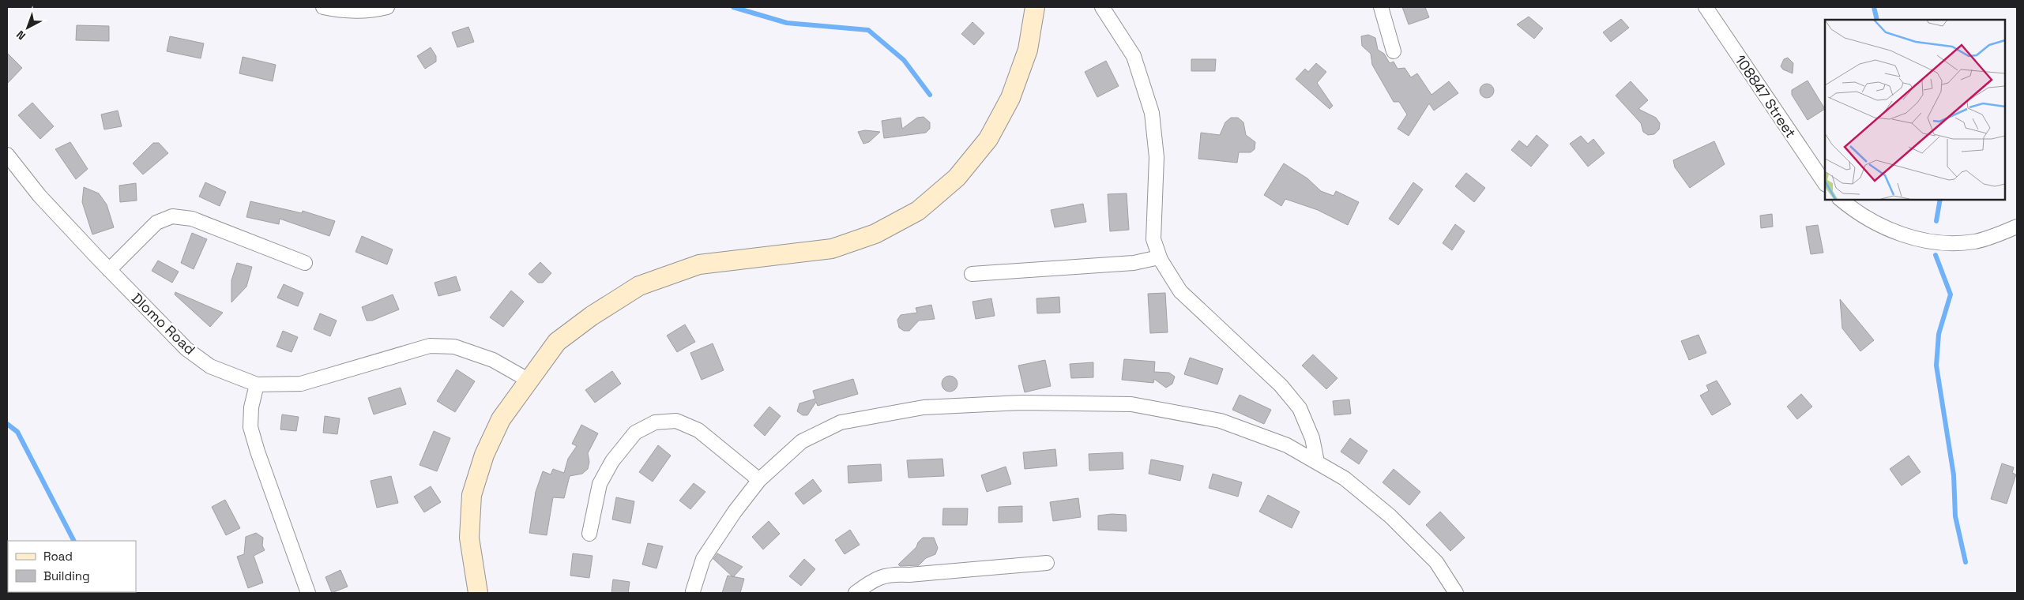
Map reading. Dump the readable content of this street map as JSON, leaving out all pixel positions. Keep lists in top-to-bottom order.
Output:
{
  "streets": {
    "street": ["108847 Street", "Dlomo Road"]
  },
  "legend": ["Road", "Building"],
  "north": "bottom left"
}
